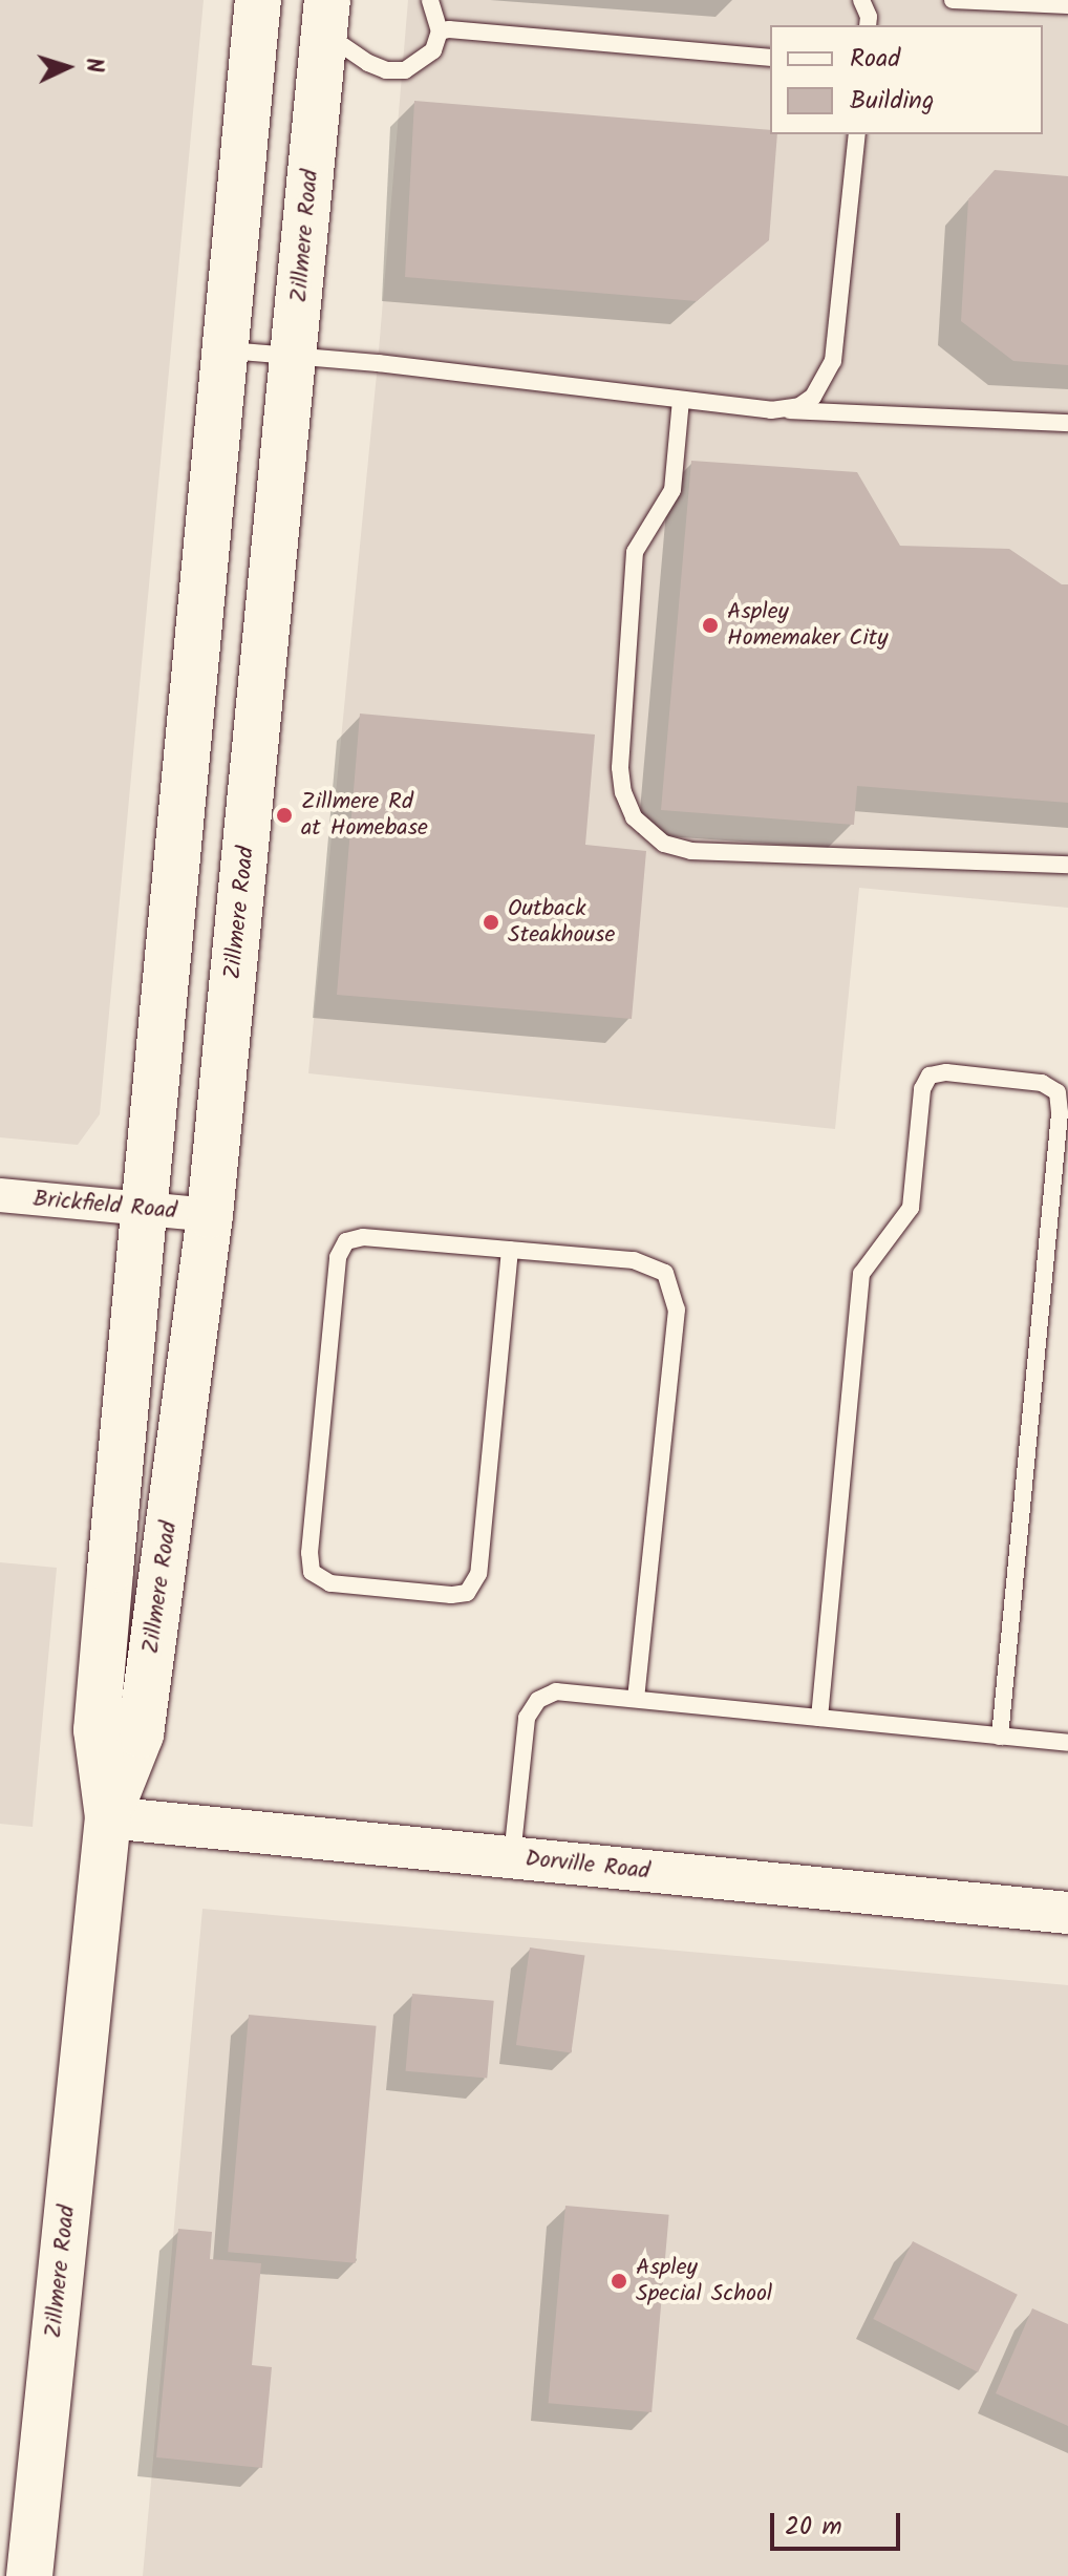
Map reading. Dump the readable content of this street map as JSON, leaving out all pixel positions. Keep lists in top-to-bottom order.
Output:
{
  "streets": {
    "main road": ["Zillmere Road"],
    "street": ["Brickfield Road", "Dorville Road"]
  },
  "crossings": [
    ["Zillmere Road", "Brickfield Road"],
    ["Zillmere Road", "Dorville Road"]
  ],
  "places": [
    "Aspley Homemaker City",
    "Zillmere Rd at Homebase",
    "Outback Steakhouse",
    "Aspley Special School"
  ],
  "legend": ["Road", "Building"],
  "scale_bar": "20 m",
  "north": "right"
}
